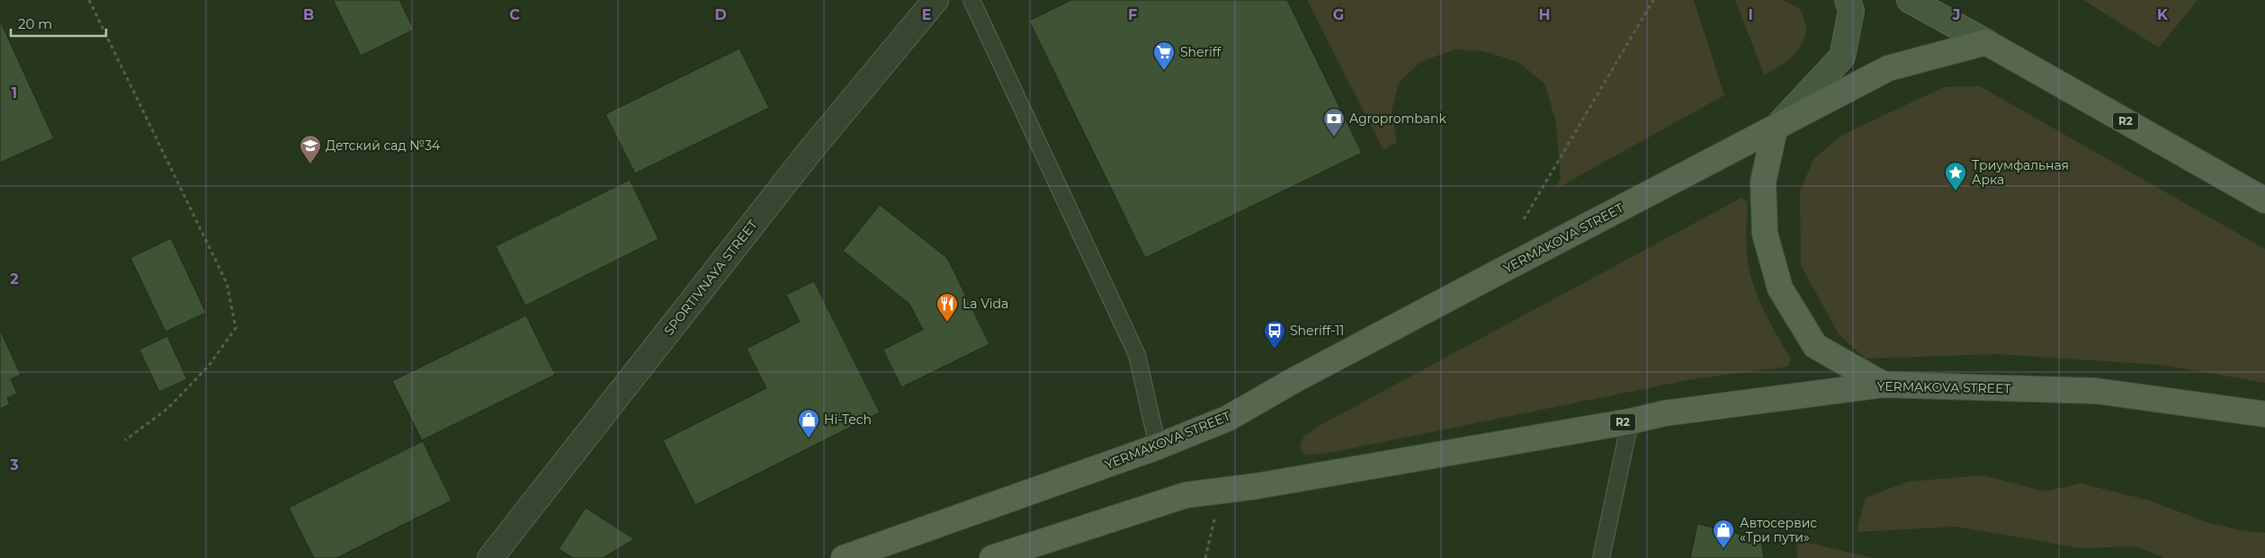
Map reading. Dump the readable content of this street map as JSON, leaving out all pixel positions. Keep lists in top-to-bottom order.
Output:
{
  "streets": {
    "main road": ["R2", "YERMAKOVA STREET"],
    "street": ["SPORTIVNAYA STREET"]
  },
  "crossings": [
    ["R2", "YERMAKOVA STREET"]
  ],
  "places": {
    "supermarket": ["Sheriff"],
    "bank": ["Agroprombank"],
    "school or university": ["Детский сад №34"],
    "place": ["Триумфальная Арка"],
    "restaurant": ["La Vida"],
    "bus stop": ["Sheriff-11"],
    "shop": ["Hi-Tech", "Автосервис «Три пути»"]
  },
  "scale_bar": "20 m",
  "grid": {
    "columns": [
      "B",
      "C",
      "D",
      "E",
      "F",
      "G",
      "H",
      "I",
      "J",
      "K"
    ],
    "rows": ["1", "2", "3"]
  }
}
